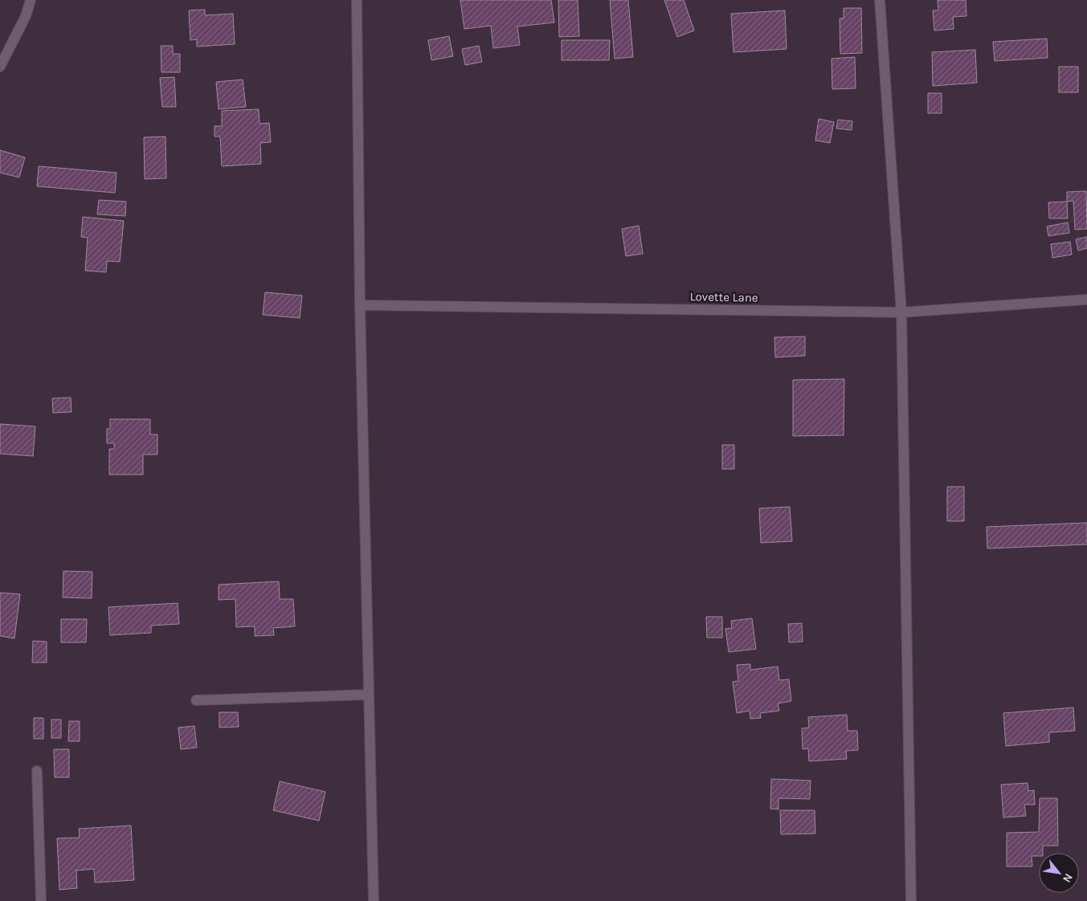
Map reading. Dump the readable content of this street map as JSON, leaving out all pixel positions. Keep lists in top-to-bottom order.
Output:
{
  "streets": {
    "street": ["Lovette Lane"]
  },
  "north": "bottom right"
}
